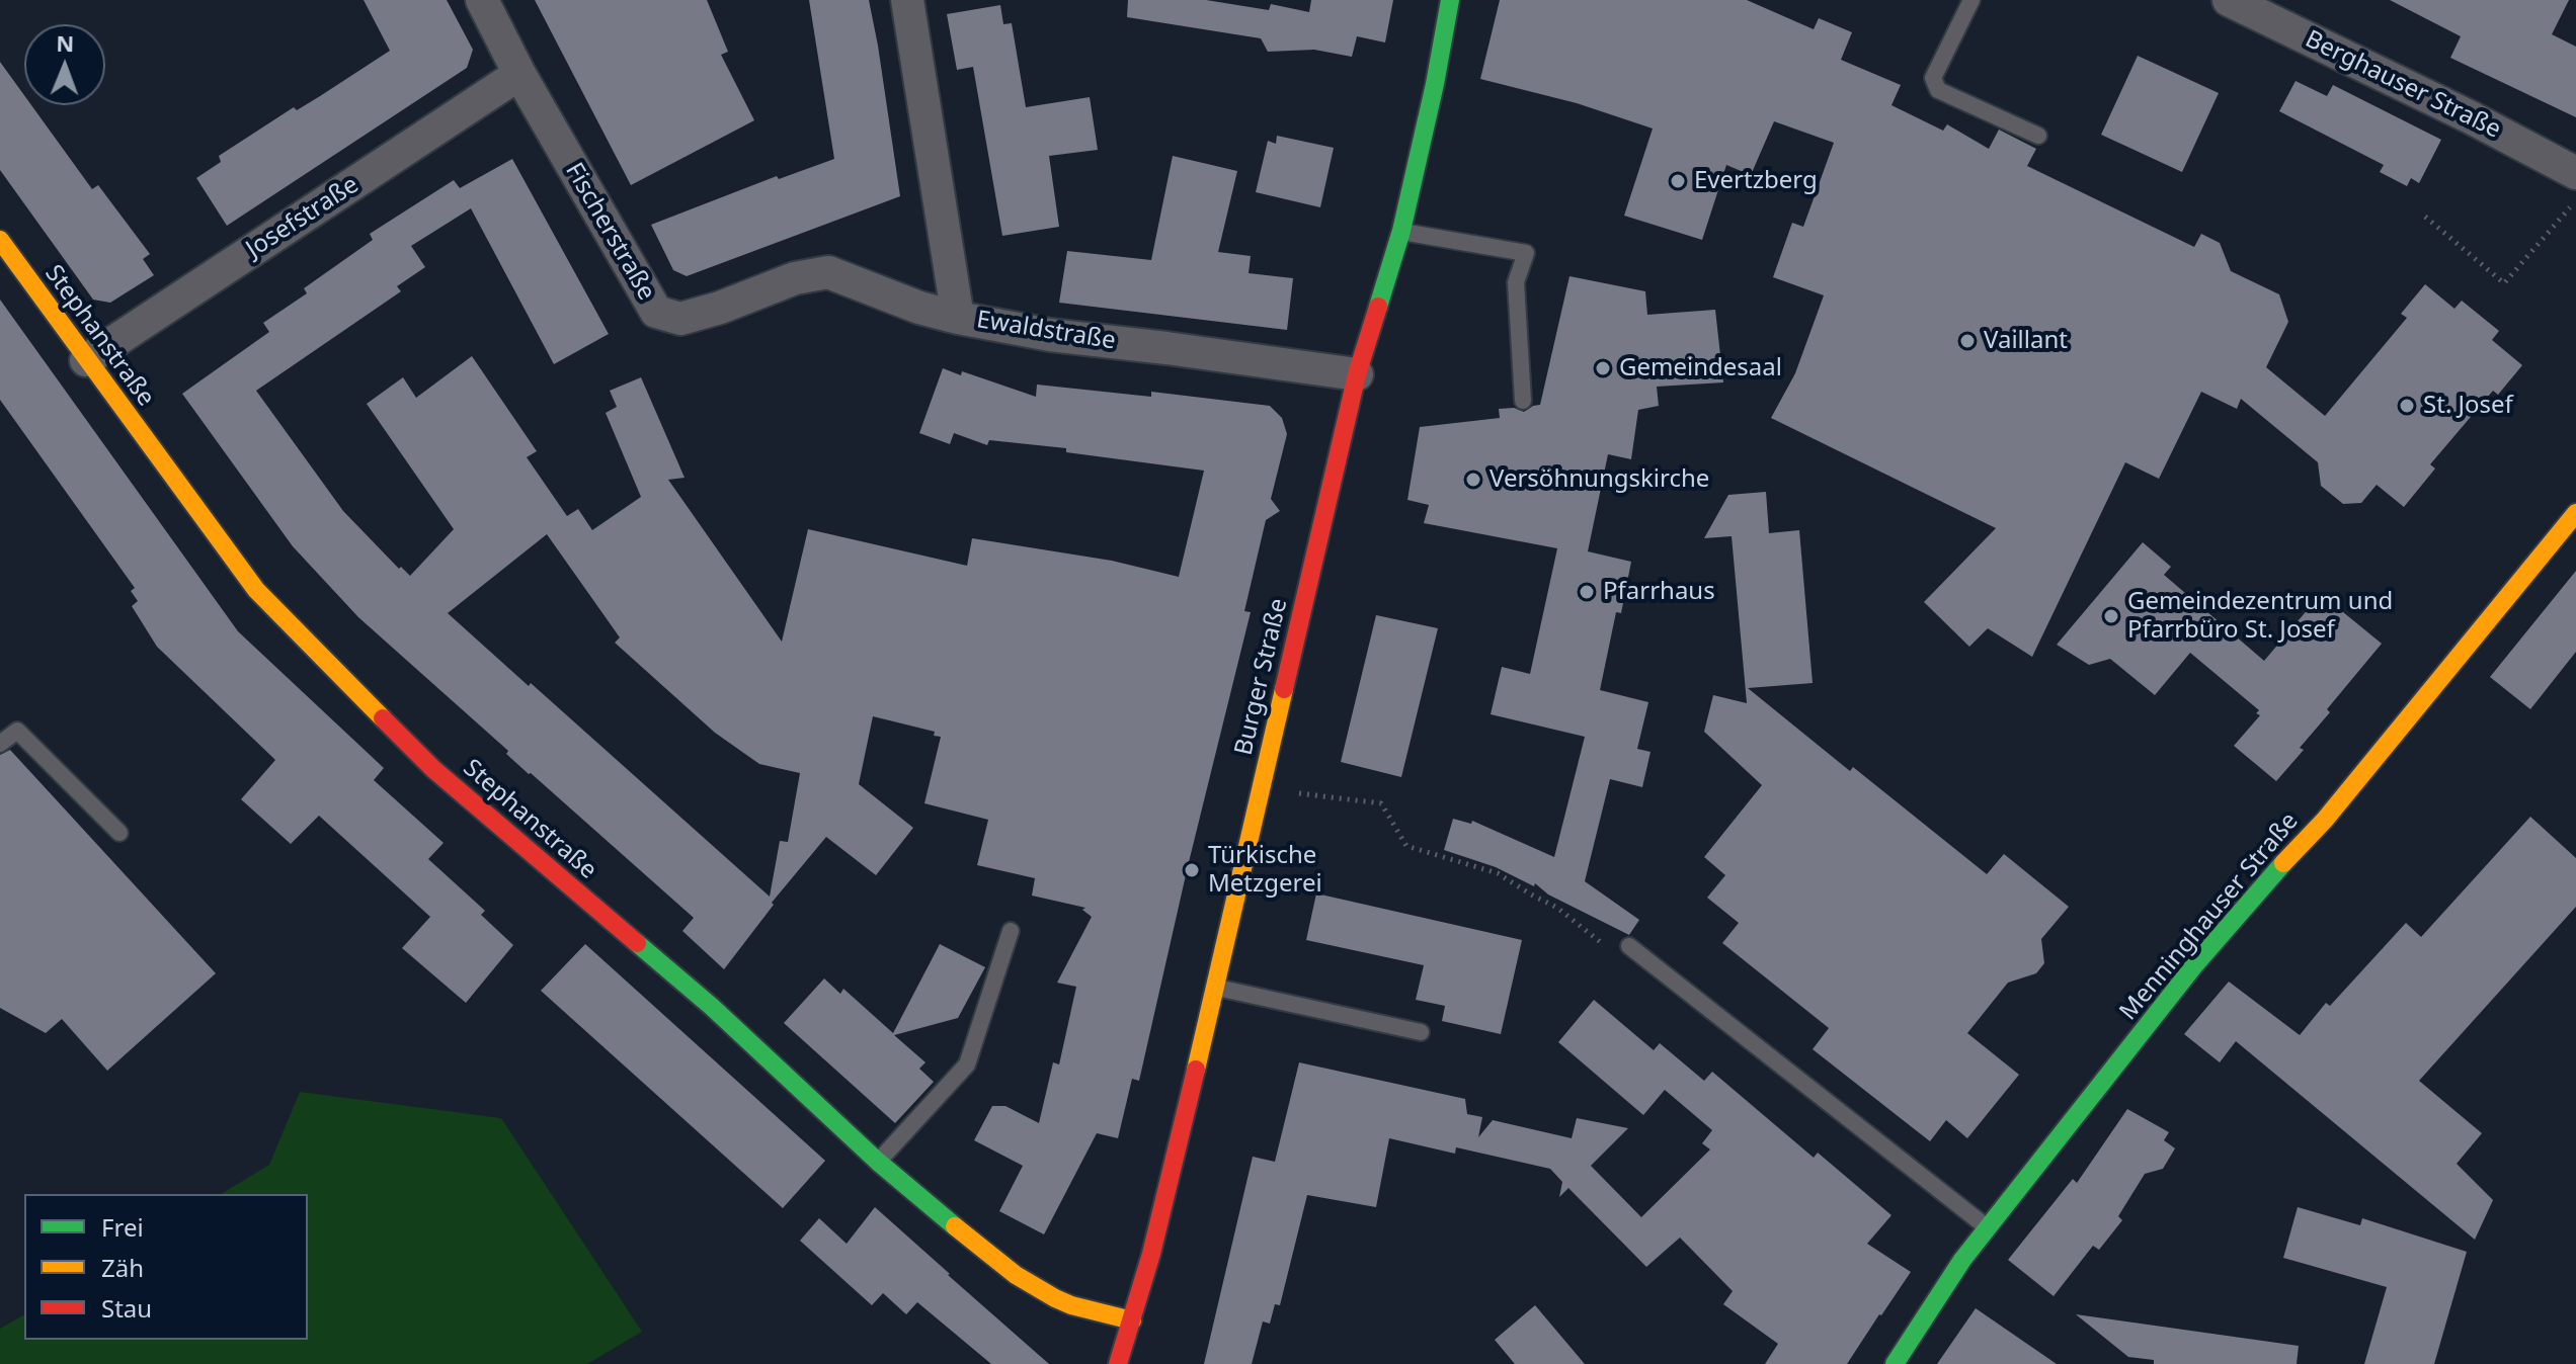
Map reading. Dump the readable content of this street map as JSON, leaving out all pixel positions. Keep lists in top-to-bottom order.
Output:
{
  "streets": {
    "street": [
      "Berghauser Straße",
      "Josefstraße",
      "Fischerstraße",
      "Ewaldstraße",
      "Stephanstraße",
      "Burger Straße",
      "Menninghauser Straße"
    ]
  },
  "crossings": [
    ["Josefstraße", "Fischerstraße"],
    ["Josefstraße", "Stephanstraße"],
    ["Fischerstraße", "Ewaldstraße"],
    ["Ewaldstraße", "Burger Straße"],
    ["Stephanstraße", "Burger Straße"]
  ],
  "places": [
    "Evertzberg",
    "Vaillant",
    "Gemeindesaal",
    "St. Josef",
    "Versöhnungskirche",
    "Pfarrhaus",
    "Gemeindezentrum und Pfarrbüro St. Josef",
    "Türkische Metzgerei"
  ],
  "legend": ["Frei", "Zäh", "Stau"],
  "north": "top"
}
